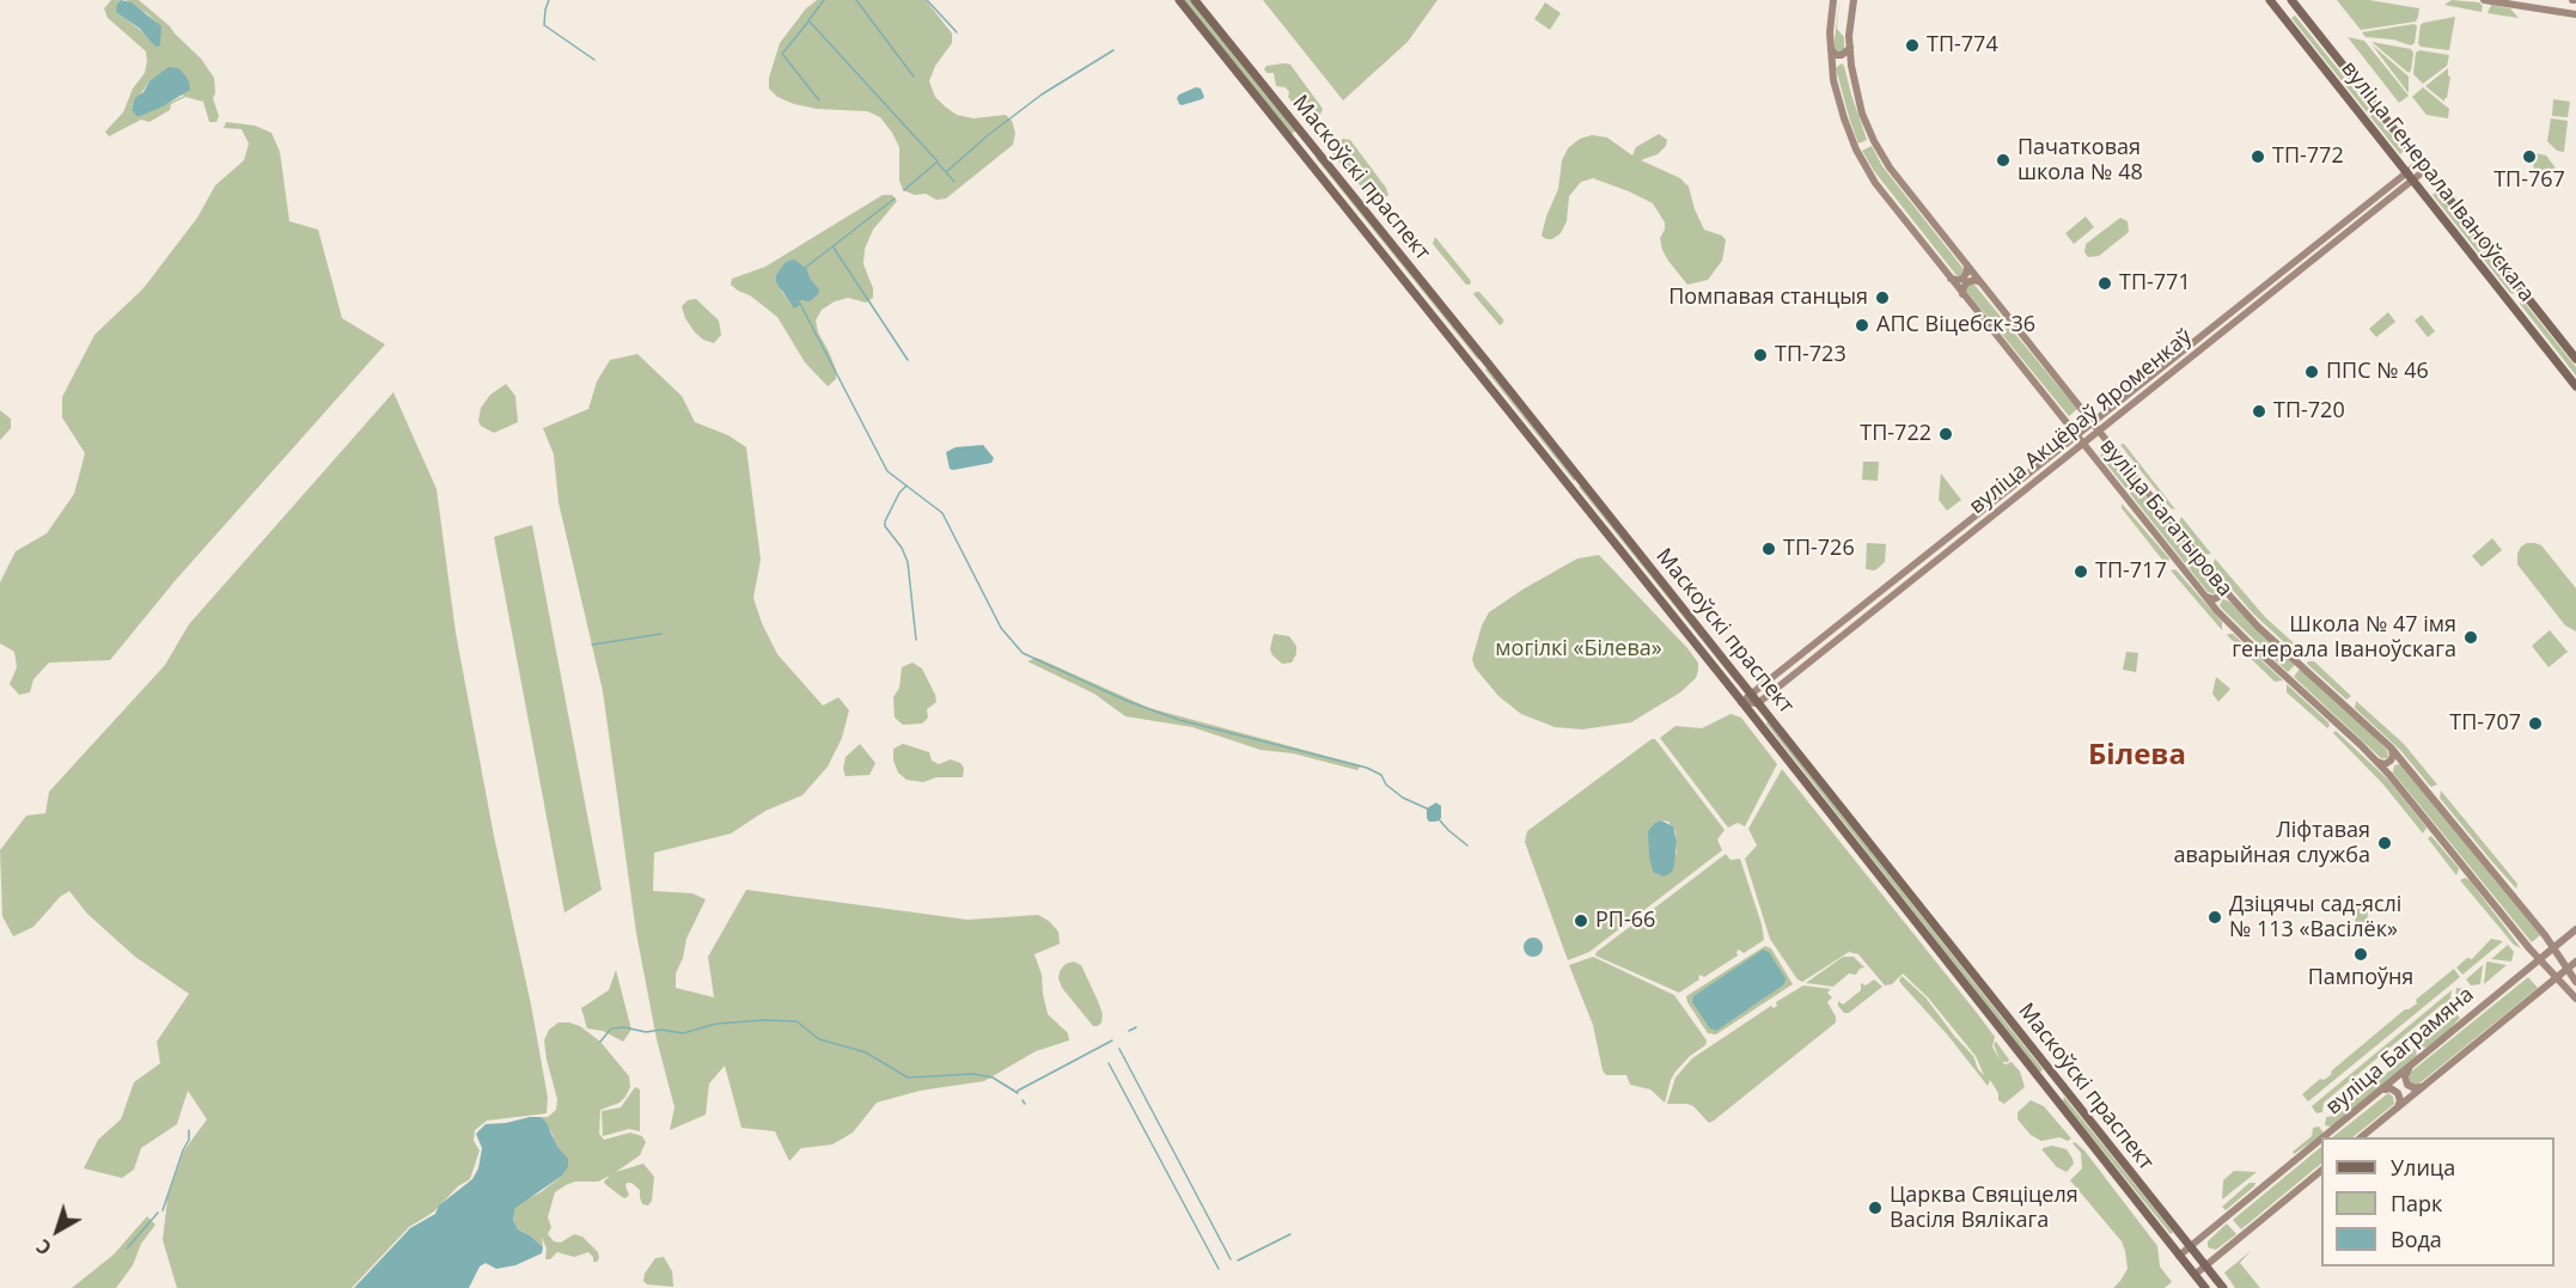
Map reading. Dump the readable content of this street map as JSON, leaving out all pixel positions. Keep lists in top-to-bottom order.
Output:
{
  "streets": {
    "main road": ["Маскоўскі праспект", "вуліца Генерала Іваноўскага"],
    "street": ["вуліца Акцёраў Яроменкаў", "вуліца Багатырова", "вуліца Баграмяна"]
  },
  "crossings": [
    ["Маскоўскі праспект", "вуліца Акцёраў Яроменкаў"],
    ["Маскоўскі праспект", "вуліца Баграмяна"],
    ["вуліца Генерала Іваноўскага", "вуліца Акцёраў Яроменкаў"],
    ["вуліца Акцёраў Яроменкаў", "вуліца Багатырова"],
    ["вуліца Багатырова", "вуліца Баграмяна"]
  ],
  "districts": ["Білева"],
  "parks": ["могілкі «Білева»"],
  "places": [
    "ТП-774",
    "ТП-772",
    "ТП-767",
    "Пачатковая школа № 48",
    "ТП-771",
    "Помпавая станцыя",
    "АПС Віцебск-36",
    "ТП-723",
    "ППС № 46",
    "ТП-720",
    "ТП-722",
    "ТП-726",
    "ТП-717",
    "Школа № 47 імя генерала Іваноўскага",
    "ТП-707",
    "Ліфтавая аварыйная служба",
    "Дзіцячы сад-яслі № 113 «Васілёк»",
    "РП-66",
    "Пампоўня",
    "Царква Свяціцеля Васіля Вялікага"
  ],
  "legend": ["Улица", "Парк", "Вода"],
  "north": "bottom left"
}
